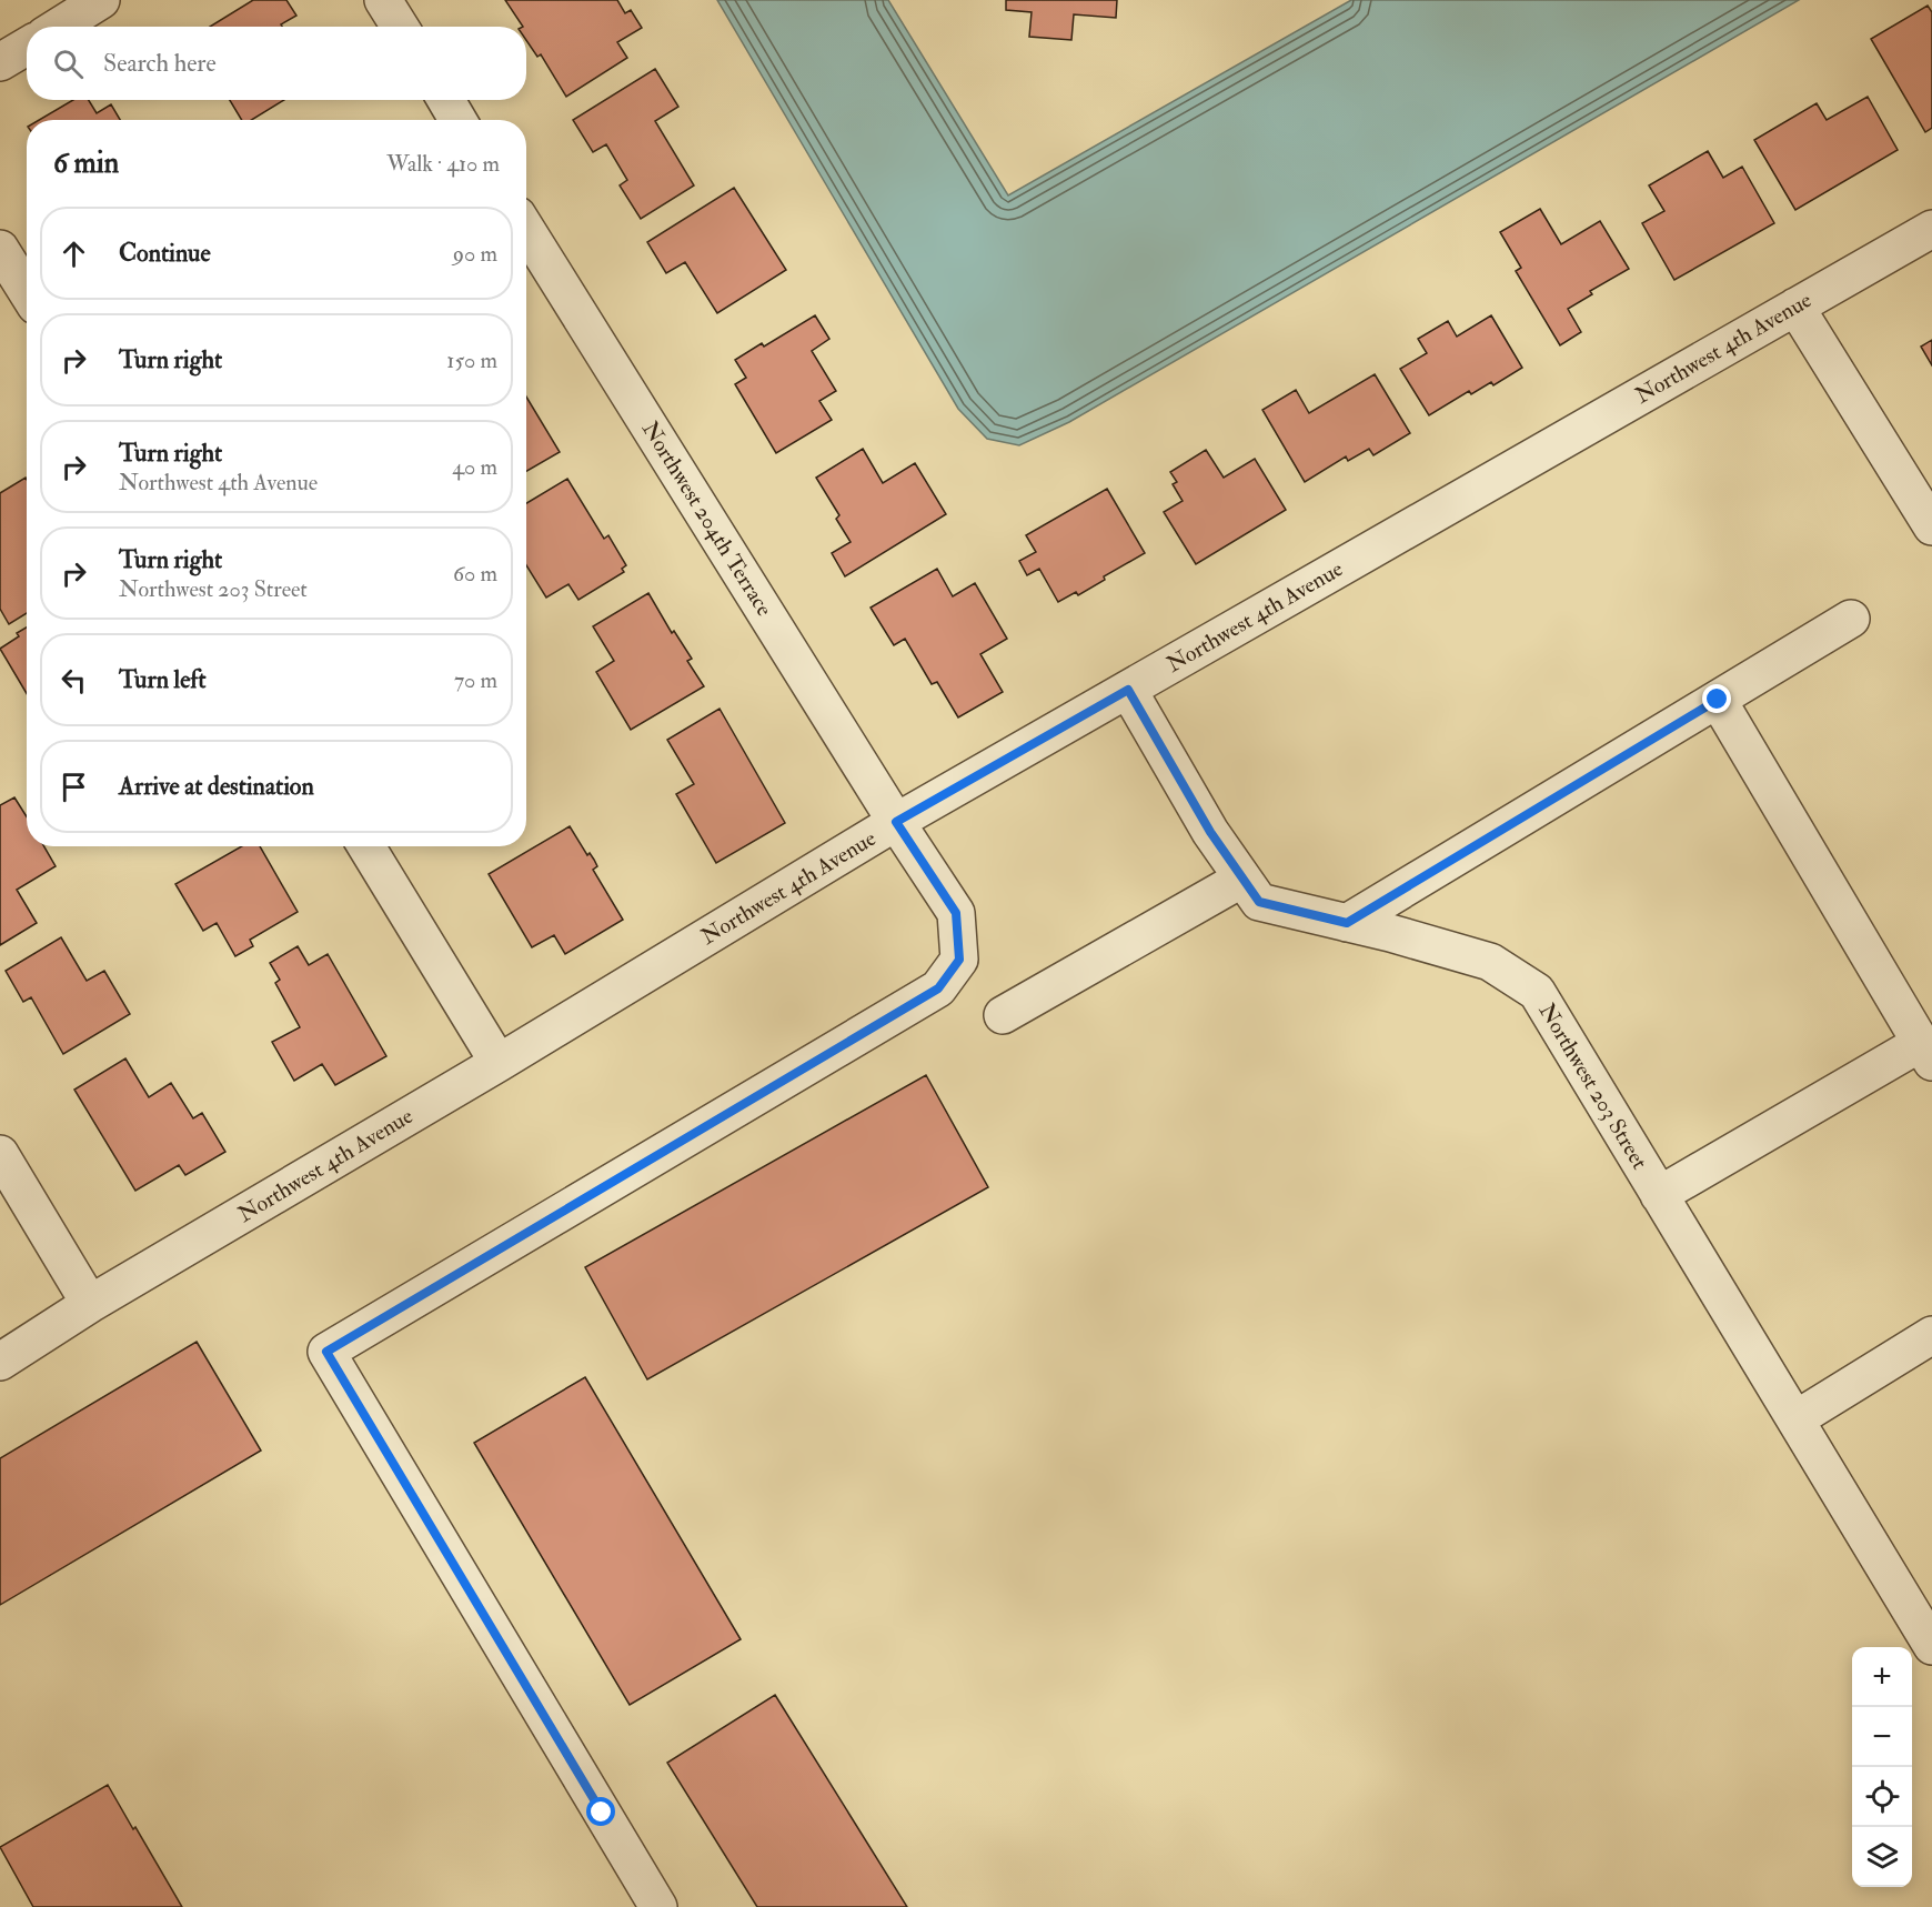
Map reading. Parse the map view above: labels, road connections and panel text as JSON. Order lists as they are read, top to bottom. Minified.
{"streets":{"street":["Northwest 4th Avenue","Northwest 204th Terrace","Northwest 203 Street"]},"crossings":[["Northwest 4th Avenue","Northwest 204th Terrace"],["Northwest 4th Avenue","Northwest 203 Street"]],"page":{"search":"Search here","heading":["6 min","Walk · 410 m"],"list":[["Continue","90 m"],["Turn right","150 m"],["Turn right","Northwest 4th Avenue","40 m"],["Turn right","Northwest 203 Street","60 m"],["Turn left","70 m"],"Arrive at destination"],"map_buttons":["+","−"]}}
